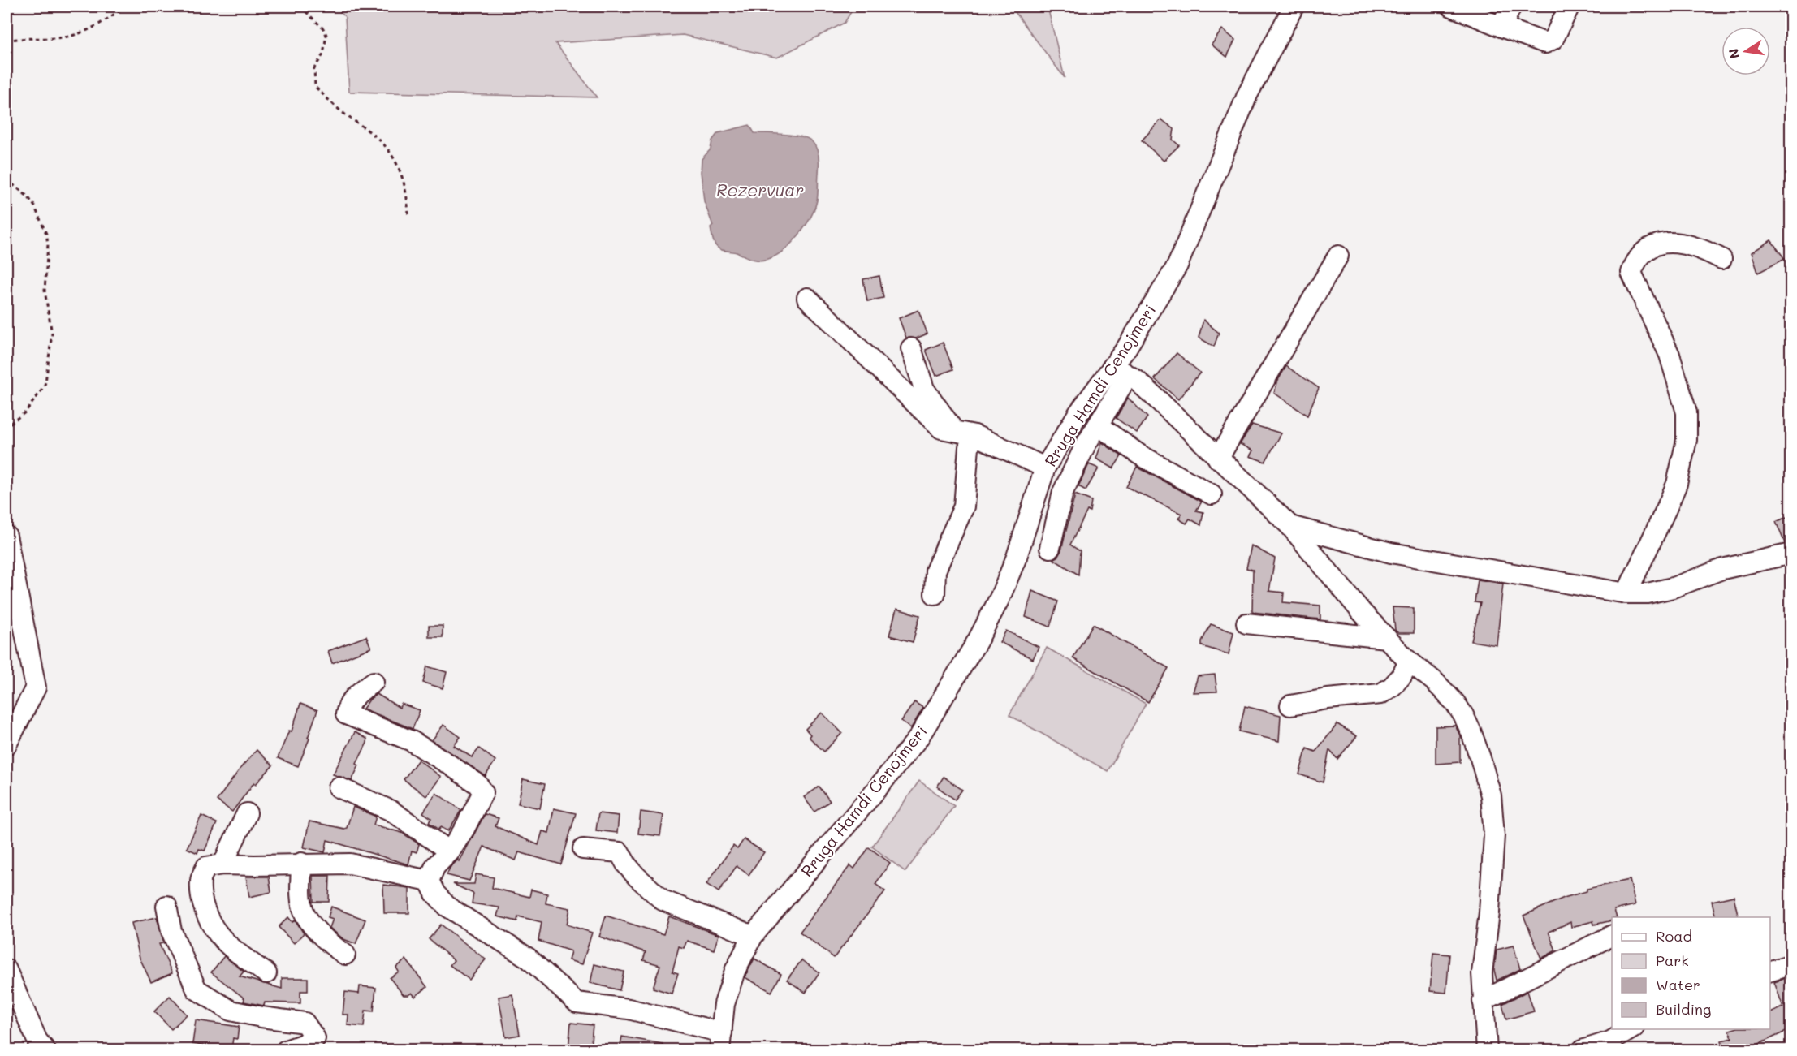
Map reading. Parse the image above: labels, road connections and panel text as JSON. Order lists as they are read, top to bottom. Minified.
{"streets":{"street":["Rruga Hamdi Cenojmeri"]},"water":["Rezervuar"],"legend":["Road","Park","Water","Building"],"north":"left"}
